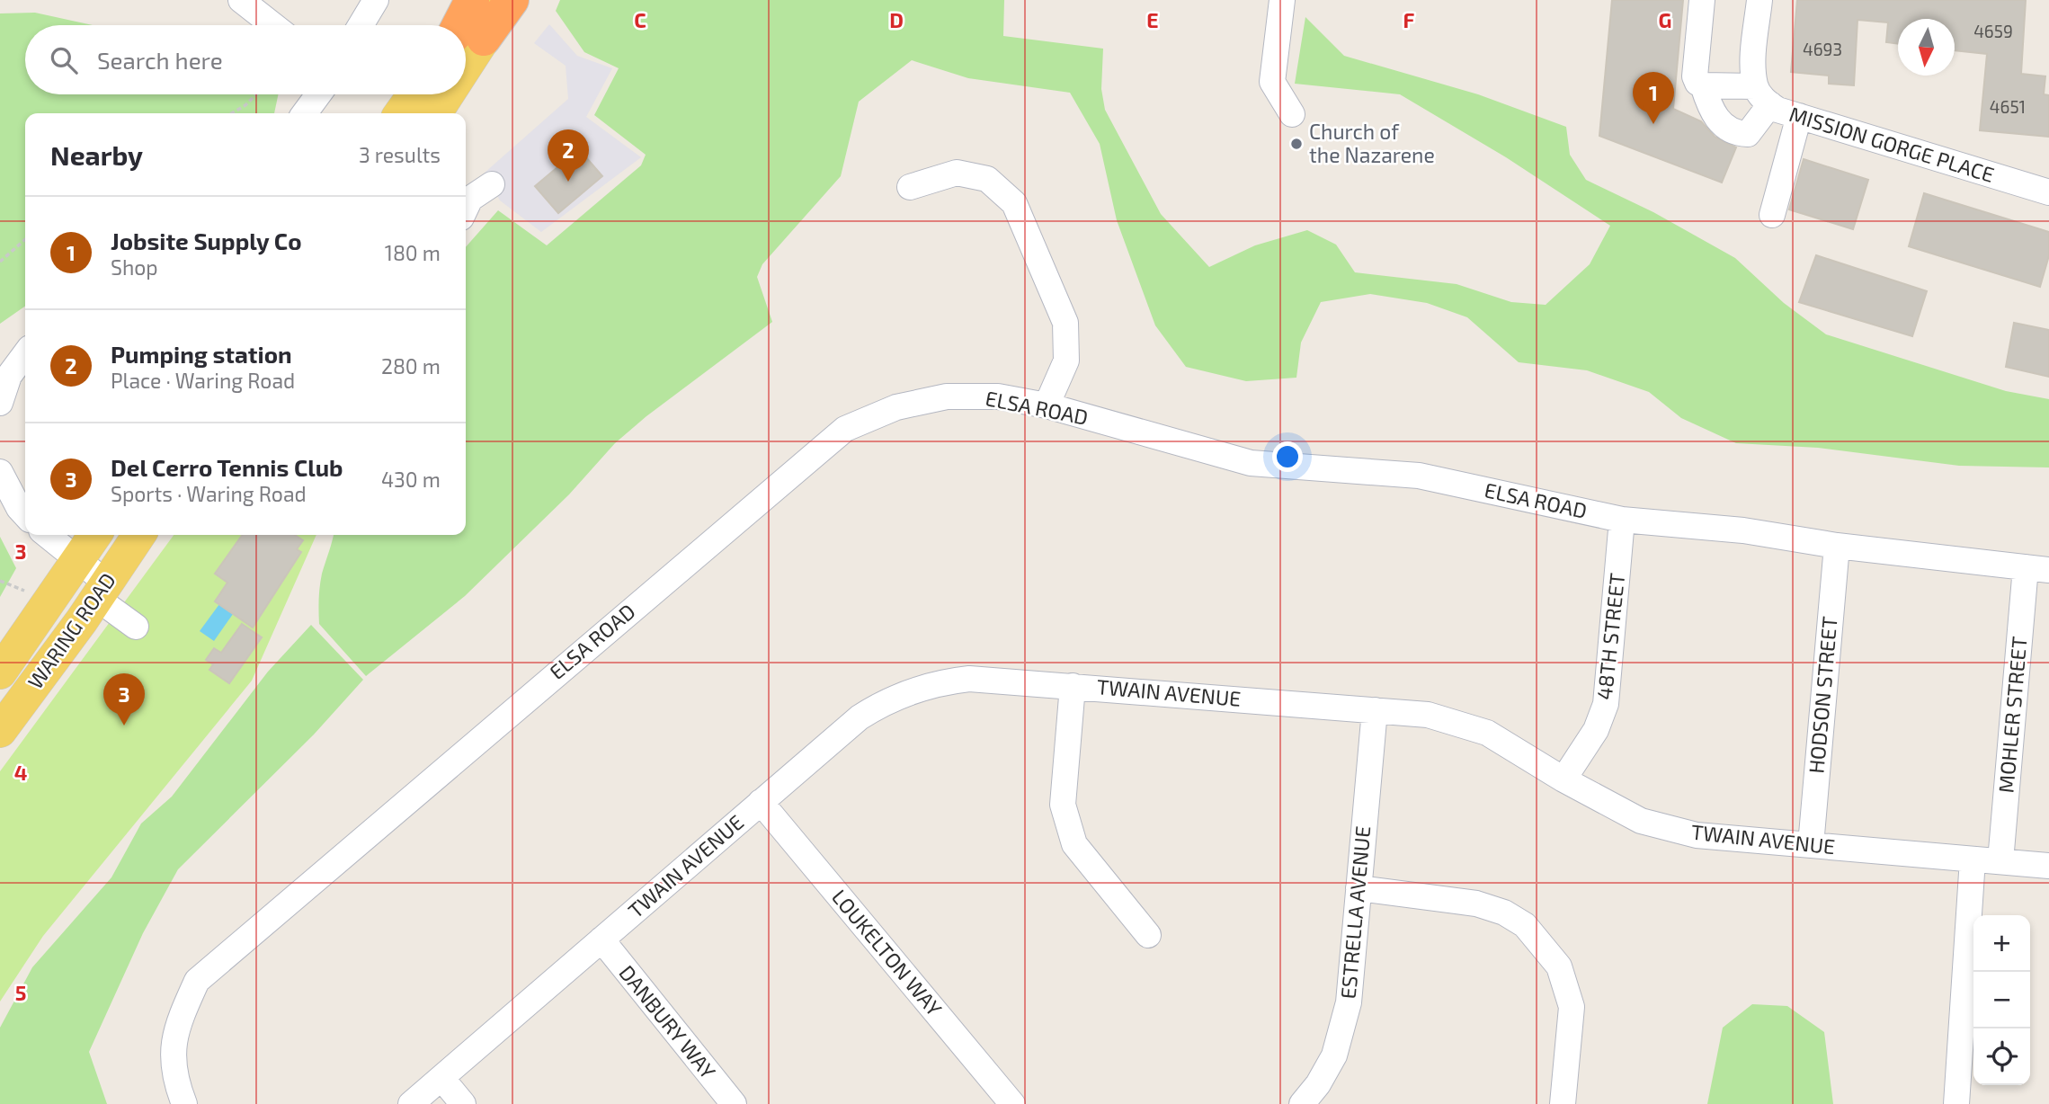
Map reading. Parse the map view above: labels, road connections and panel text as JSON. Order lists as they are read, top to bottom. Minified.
{"streets":{"main road":["WARING ROAD"],"street":["MISSION GORGE PLACE","ELSA ROAD","48TH STREET","TWAIN AVENUE","HODSON STREET","MOHLER STREET","ESTRELLA AVENUE","LOUKELTON WAY","DANBURY WAY"]},"crossings":[["ELSA ROAD","48TH STREET"],["ELSA ROAD","HODSON STREET"],["ELSA ROAD","MOHLER STREET"],["48TH STREET","TWAIN AVENUE"],["TWAIN AVENUE","HODSON STREET"],["TWAIN AVENUE","MOHLER STREET"],["TWAIN AVENUE","ESTRELLA AVENUE"],["TWAIN AVENUE","LOUKELTON WAY"],["TWAIN AVENUE","DANBURY WAY"]],"places":["Church of the Nazarene"],"house_numbers":["4659","4693","4651"],"north":"bottom","page":{"search":"Search here","pins":["1","2","3"],"heading":["Nearby","3 results"],"list":[{"mark":"1","name":"Jobsite Supply Co","note":"Shop","value":"180 m"},{"mark":"2","name":"Pumping station","note":"Place · Waring Road","value":"280 m"},{"mark":"3","name":"Del Cerro Tennis Club","note":"Sports · Waring Road","value":"430 m"}],"map_buttons":["+","−"]},"grid":{"columns":["C","D","E","F","G"],"rows":["3","4","5"]}}
